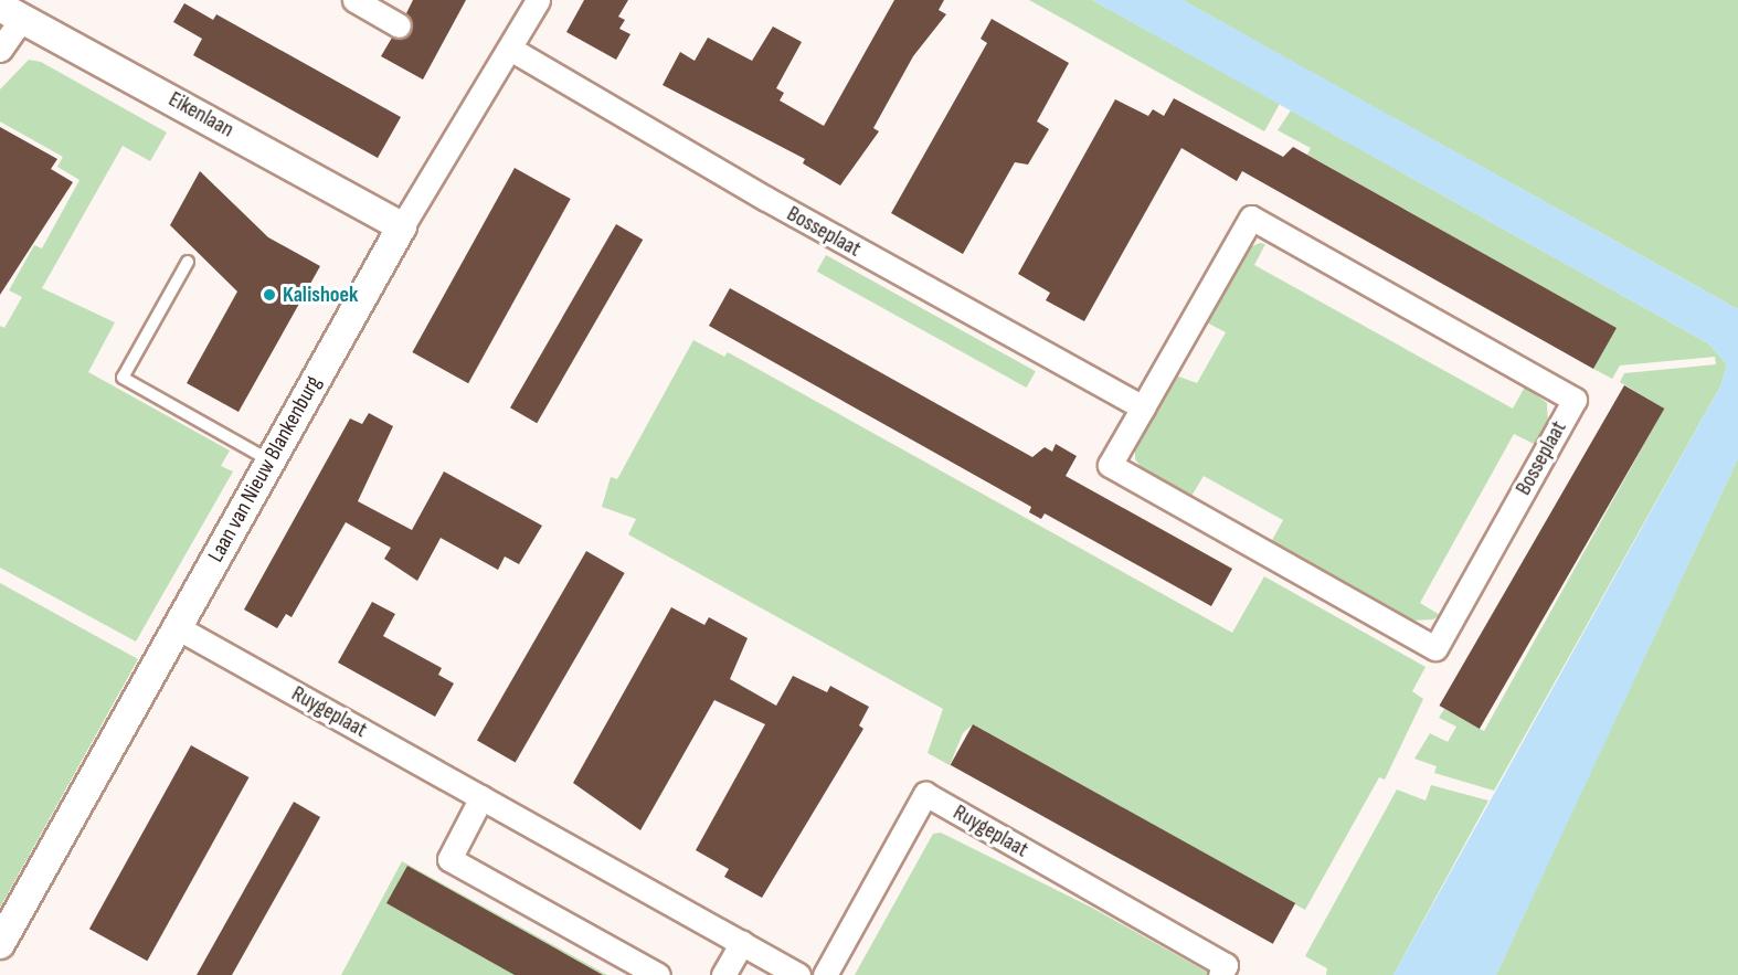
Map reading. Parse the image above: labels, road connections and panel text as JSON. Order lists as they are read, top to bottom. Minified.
{"streets":{"street":["Eikenlaan","Bosseplaat","Laan van Nieuw Blankenburg","Ruygeplaat"]},"crossings":[["Eikenlaan","Laan van Nieuw Blankenburg"],["Bosseplaat","Laan van Nieuw Blankenburg"],["Laan van Nieuw Blankenburg","Ruygeplaat"]],"places":["Kalishoek"]}
